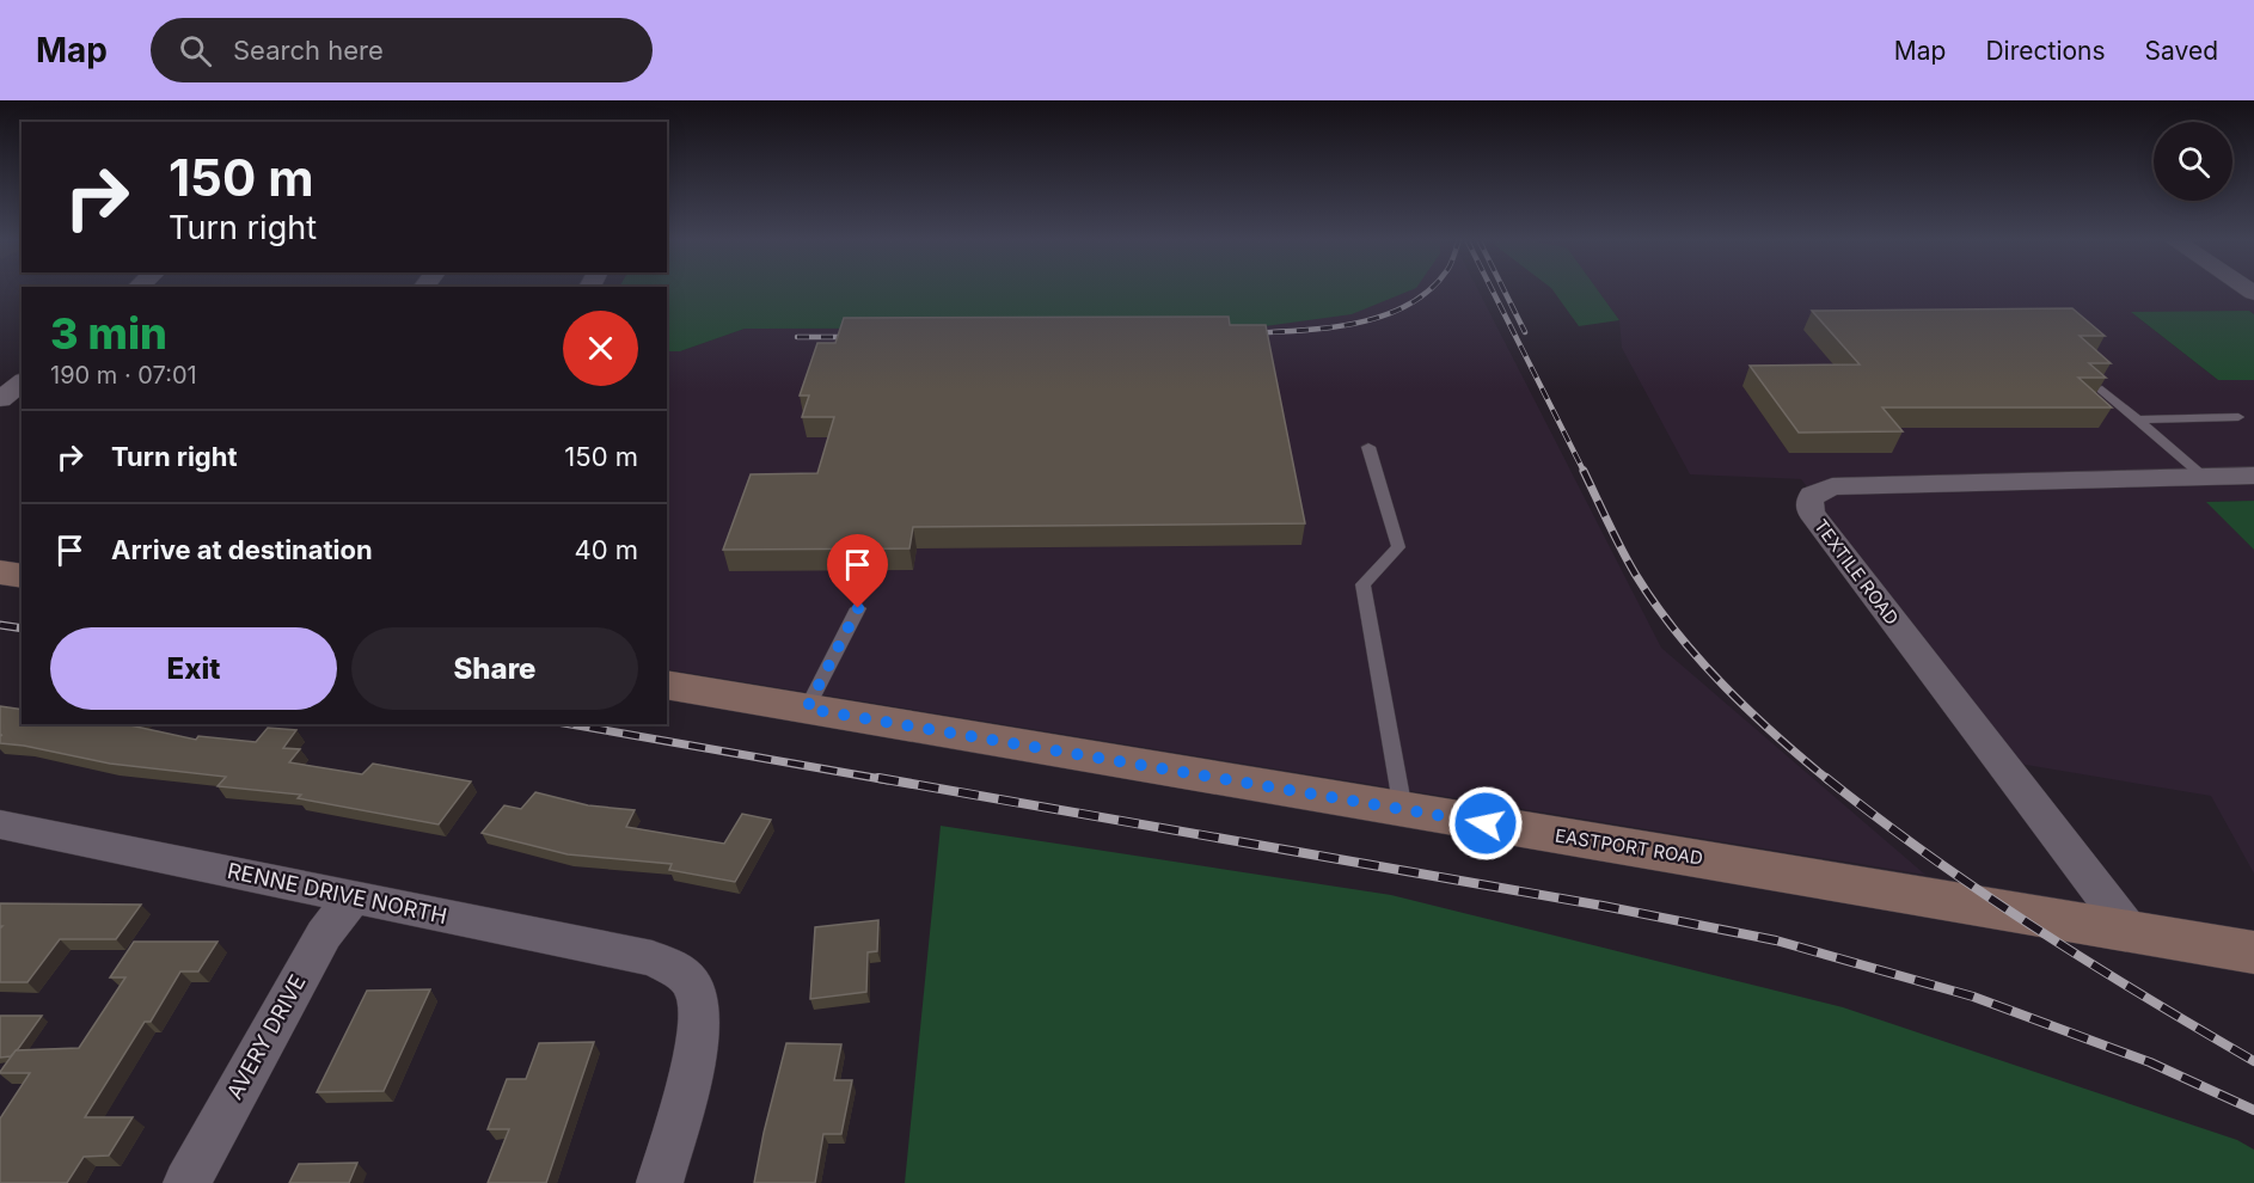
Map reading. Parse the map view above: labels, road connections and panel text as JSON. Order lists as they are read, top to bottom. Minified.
{"streets":{"street":["TEXTILE ROAD","EASTPORT ROAD","RENNE DRIVE NORTH","AVERY DRIVE"]},"crossings":[["TEXTILE ROAD","EASTPORT ROAD"],["RENNE DRIVE NORTH","AVERY DRIVE"]],"page":{"header":"Map","search":"Search here","nav":["Map","Directions","Saved"],"turn":["150 m","Turn right"],"heading":["3 min","190 m · 07:01"],"list":[{"name":"Turn right","value":"150 m"},{"name":"Arrive at destination","value":"40 m"}],"buttons":["Exit","Share"]}}
